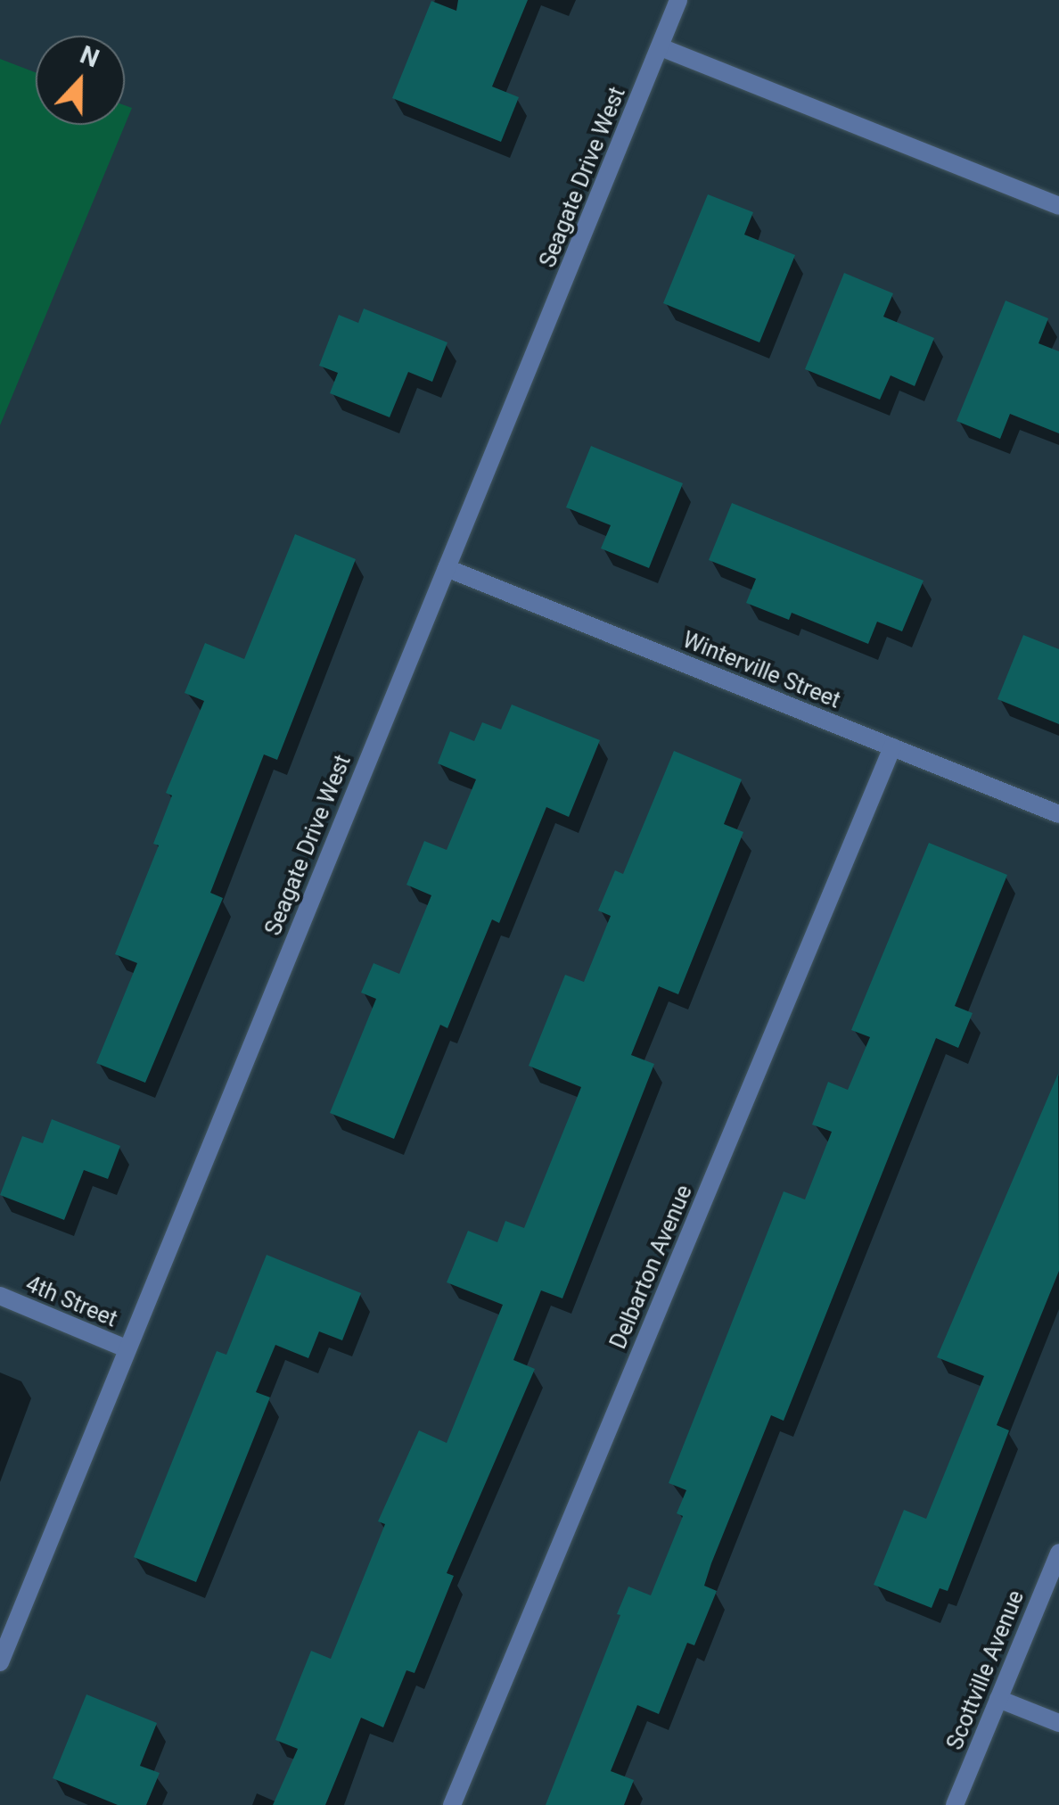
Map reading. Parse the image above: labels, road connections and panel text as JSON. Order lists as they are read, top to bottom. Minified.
{"streets":{"street":["Seagate Drive West","Winterville Street","Delbarton Avenue","4th Street","Scottville Avenue"]},"crossings":[["Seagate Drive West","Winterville Street"],["Seagate Drive West","4th Street"],["Winterville Street","Delbarton Avenue"]],"north":"top"}
